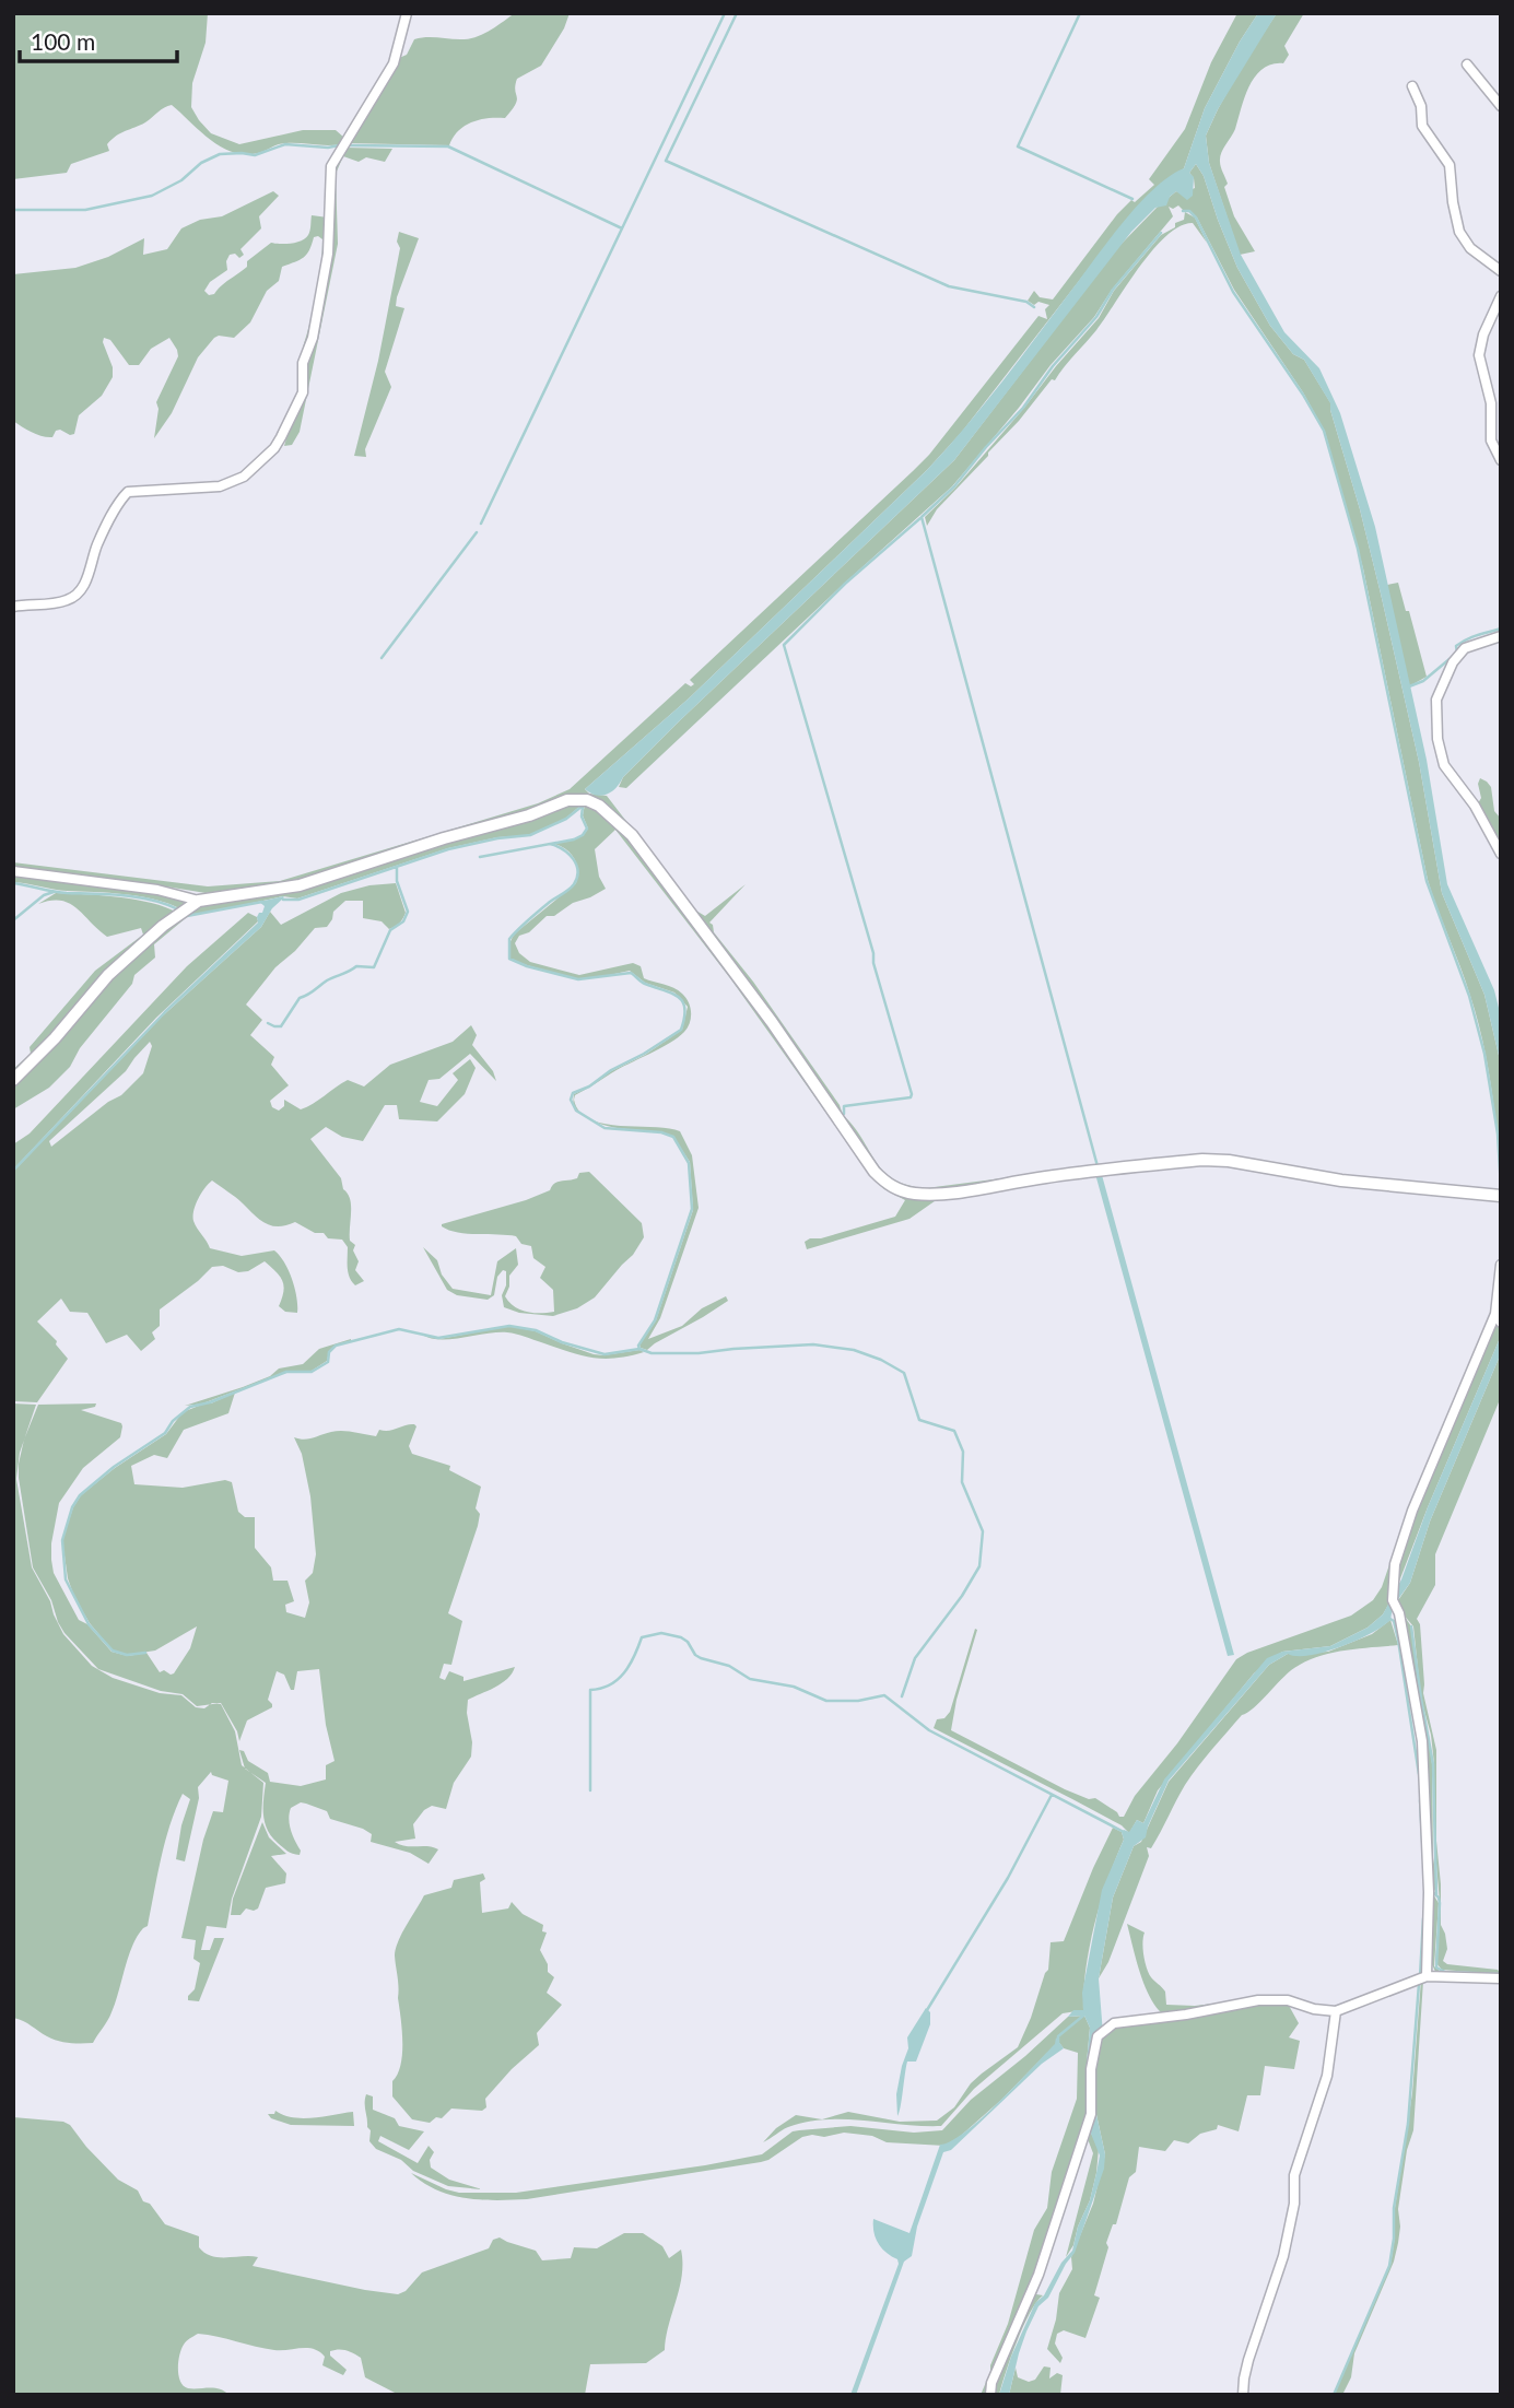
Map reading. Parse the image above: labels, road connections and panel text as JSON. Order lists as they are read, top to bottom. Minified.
{"scale_bar":"100 m"}
